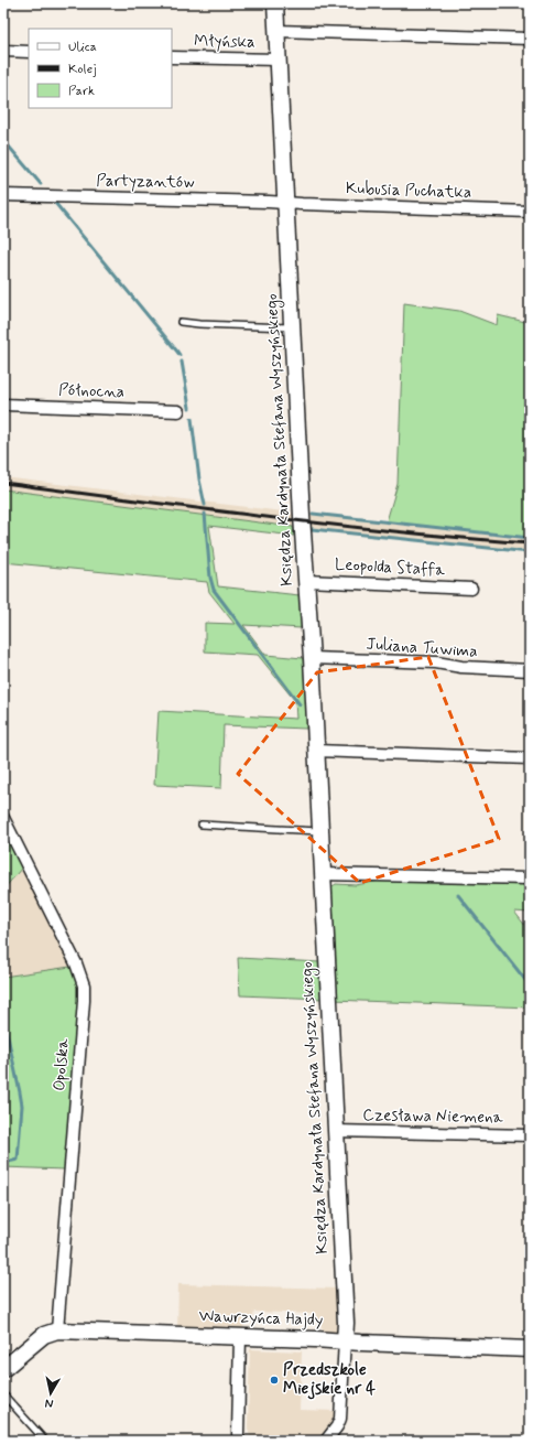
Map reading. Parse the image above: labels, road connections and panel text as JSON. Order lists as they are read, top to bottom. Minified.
{"streets":{"street":["Młyńska","Partyzantów","Kubusia Puchatka","Północna","Księdza Kardynała Stefana Wyszyńskiego","Leopolda Staffa","Juliana Tuwima","Opolska","Czesława Niemena","Wawrzyńca Hajdy"]},"crossings":[["Młyńska","Księdza Kardynała Stefana Wyszyńskiego"],["Partyzantów","Kubusia Puchatka"],["Partyzantów","Księdza Kardynała Stefana Wyszyńskiego"],["Kubusia Puchatka","Księdza Kardynała Stefana Wyszyńskiego"],["Księdza Kardynała Stefana Wyszyńskiego","Leopolda Staffa"],["Księdza Kardynała Stefana Wyszyńskiego","Juliana Tuwima"],["Księdza Kardynała Stefana Wyszyńskiego","Czesława Niemena"],["Księdza Kardynała Stefana Wyszyńskiego","Wawrzyńca Hajdy"],["Opolska","Wawrzyńca Hajdy"]],"places":["Przedszkole Miejskie nr 4"],"legend":["Ulica","Kolej","Park"],"north":"bottom"}
